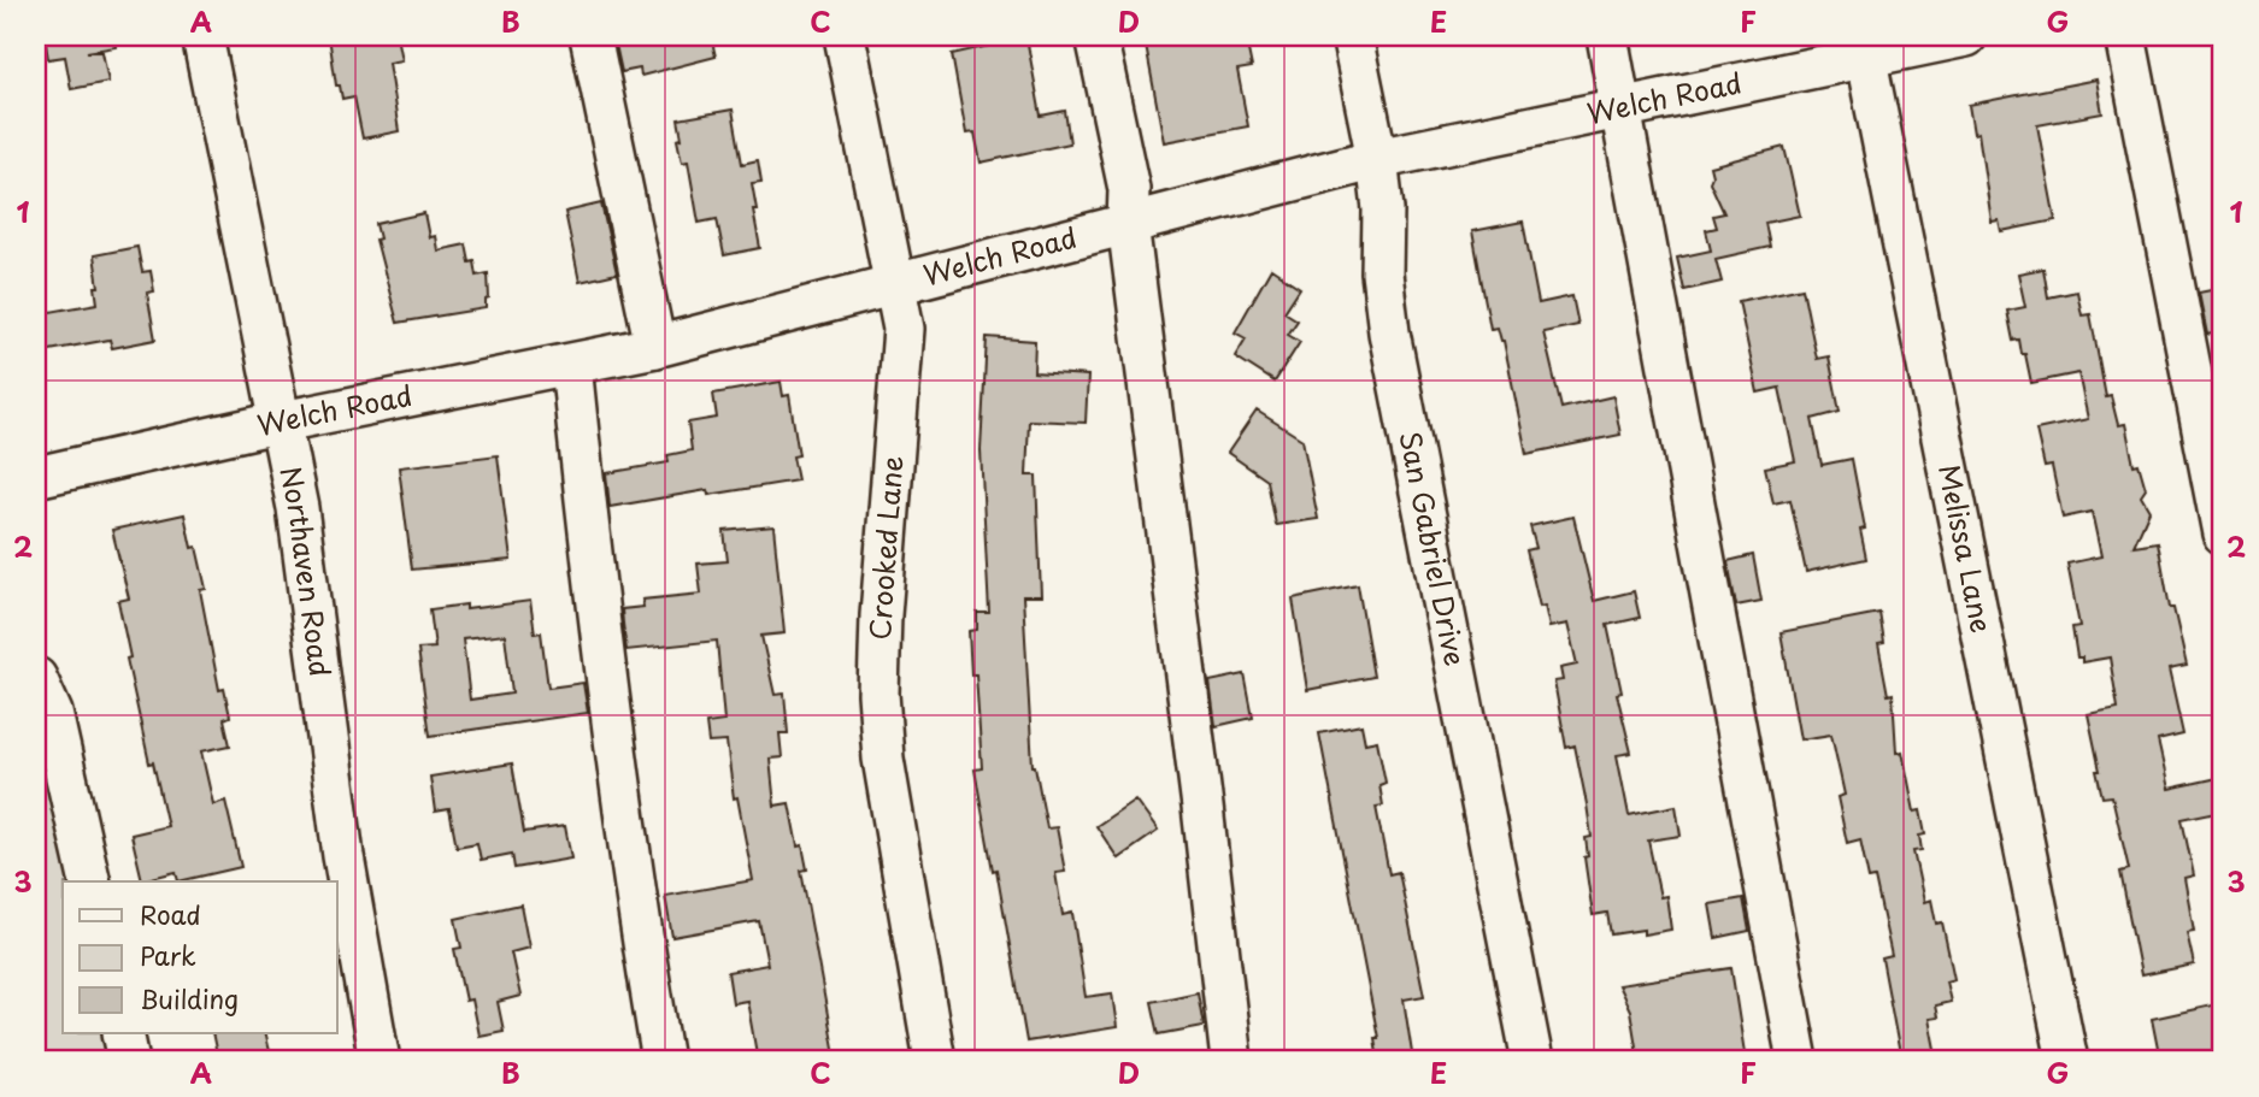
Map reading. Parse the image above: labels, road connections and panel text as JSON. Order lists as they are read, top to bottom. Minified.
{"streets":{"street":["Welch Road","Crooked Lane","Melissa Lane","San Gabriel Drive","Northaven Road"]},"crossings":[["Welch Road","Crooked Lane"],["Welch Road","Melissa Lane"],["Welch Road","San Gabriel Drive"],["Welch Road","Northaven Road"]],"legend":["Road","Park","Building"],"grid":{"columns":["A","B","C","D","E","F","G"],"rows":["1","2","3"]}}
